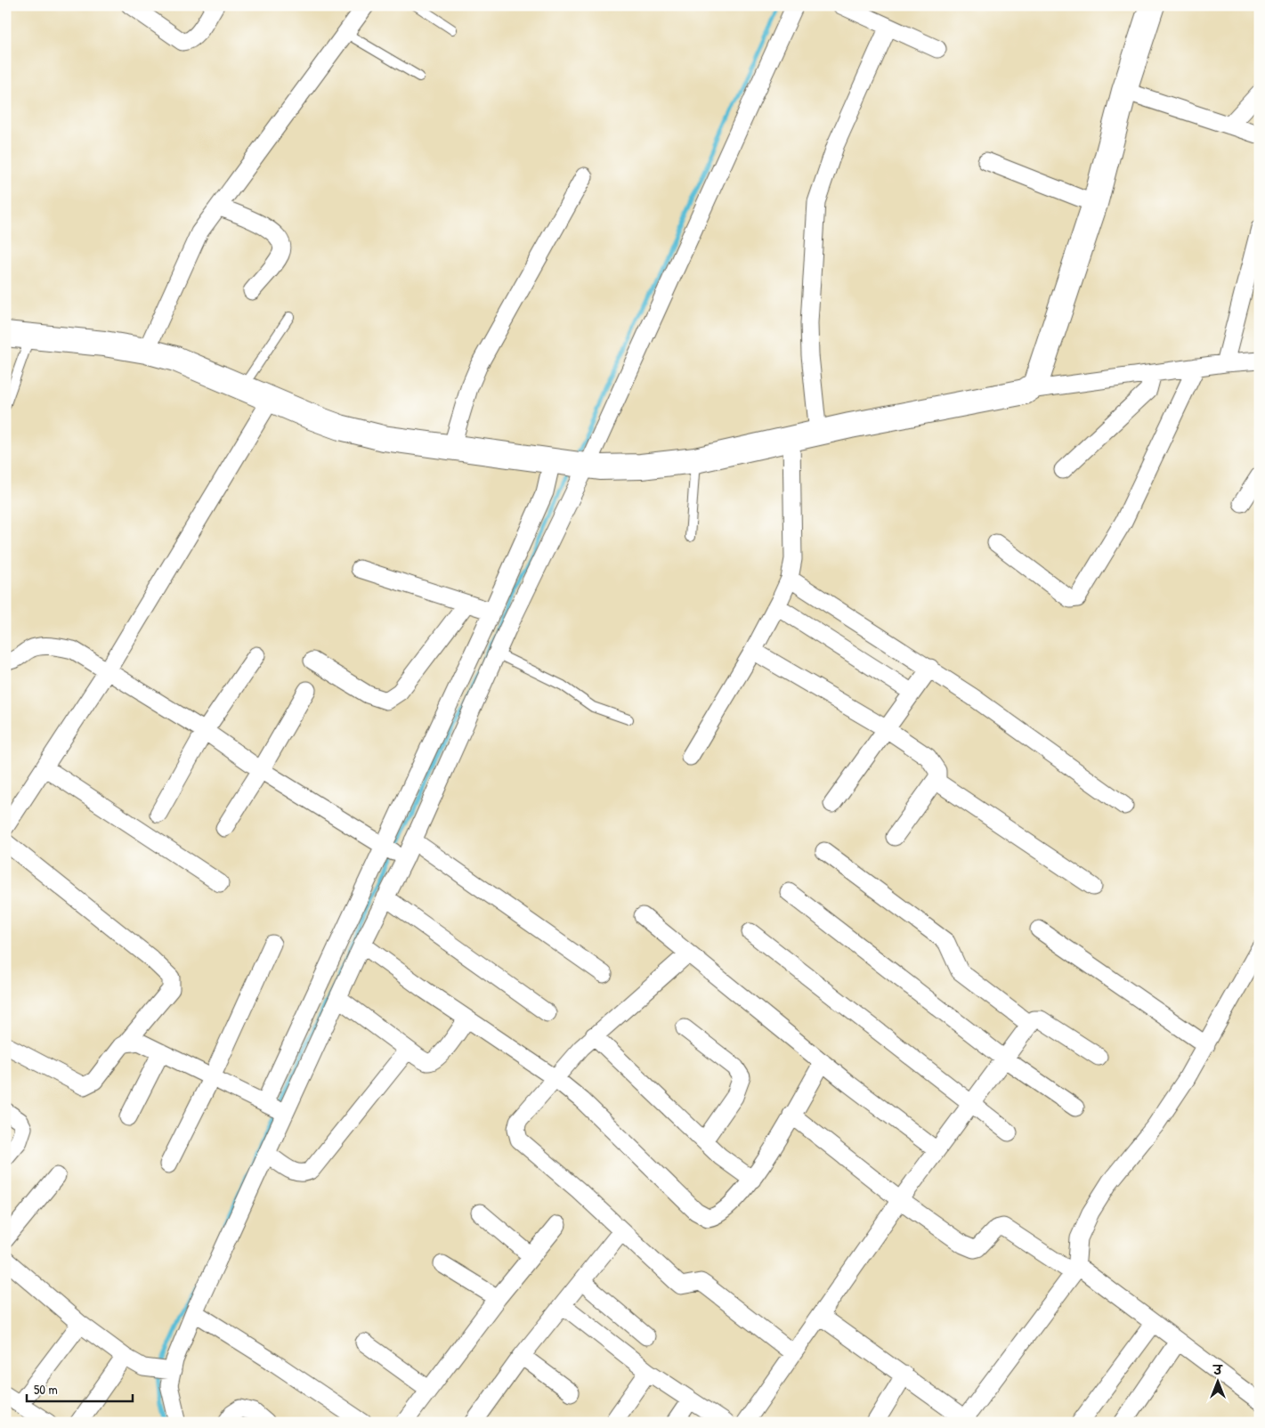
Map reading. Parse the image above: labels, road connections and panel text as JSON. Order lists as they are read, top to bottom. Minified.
{"scale_bar":"50 m","north":"top"}
